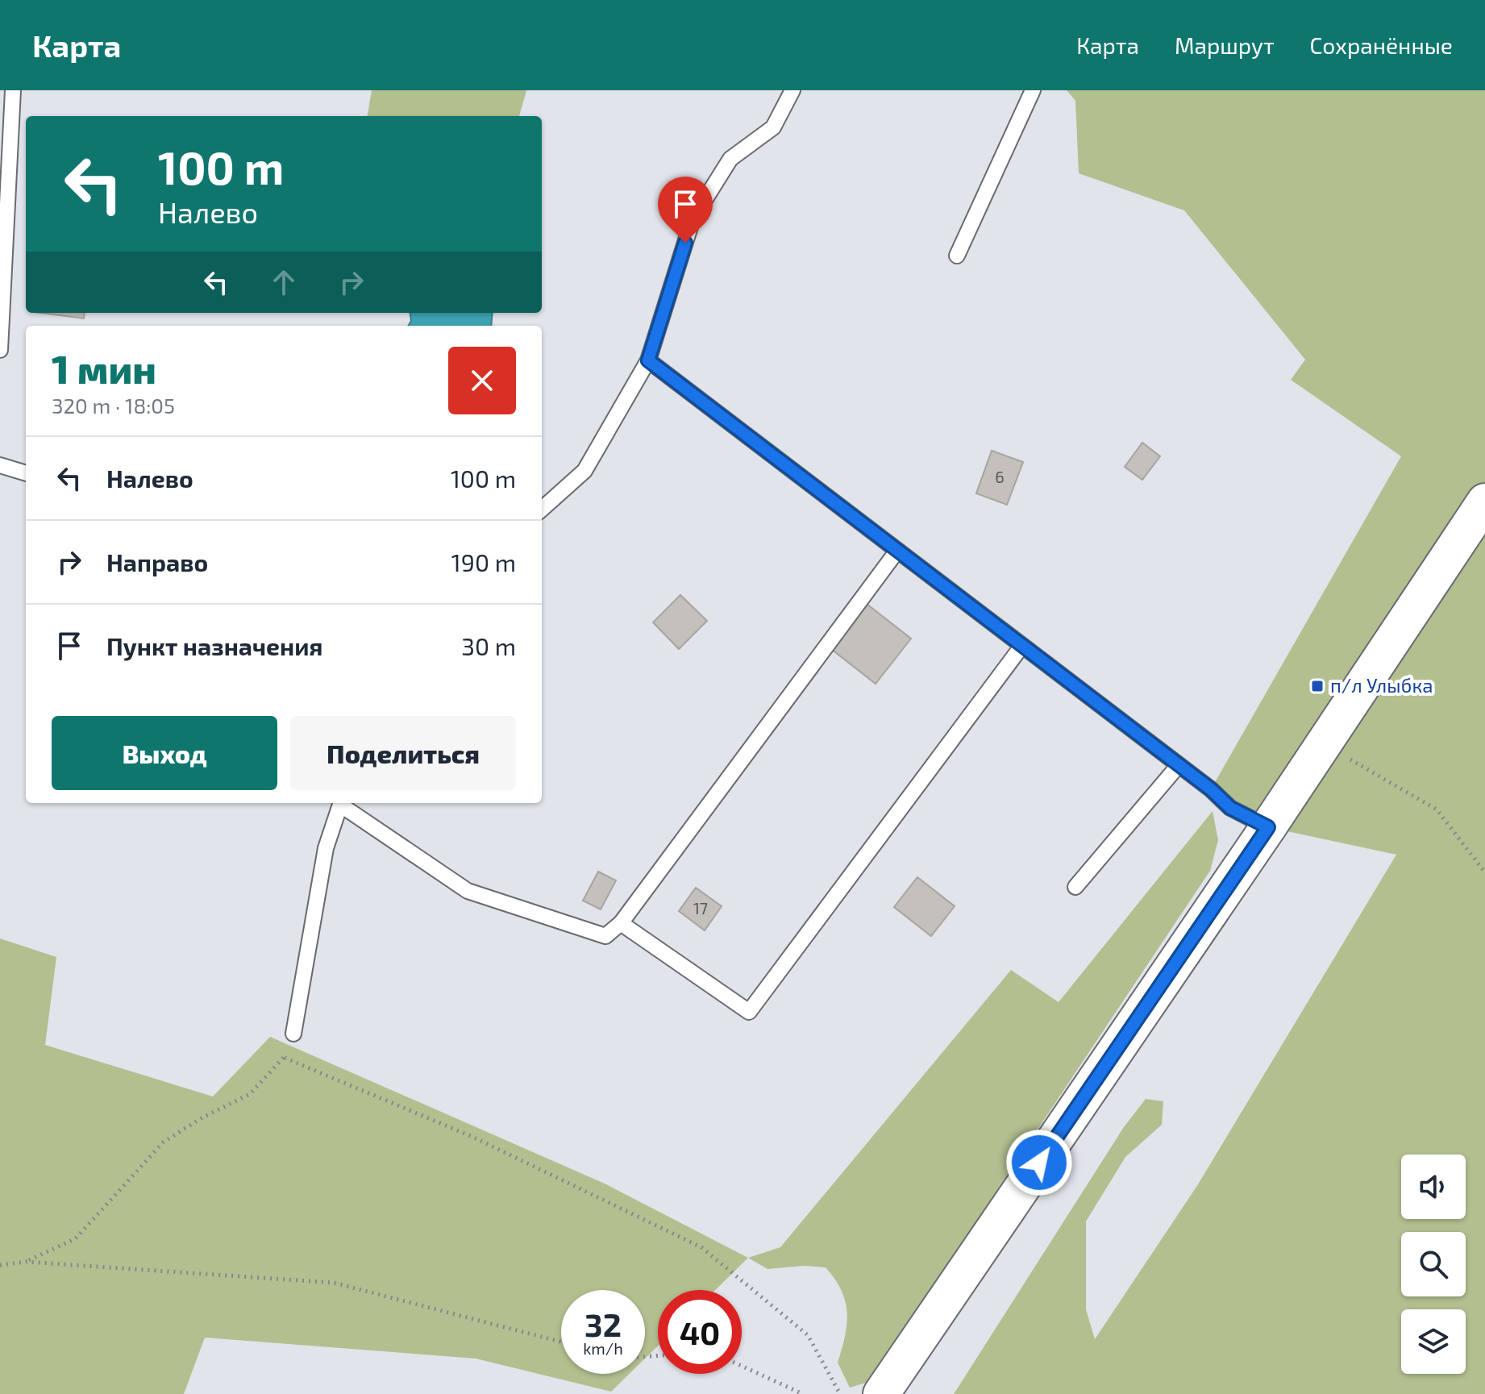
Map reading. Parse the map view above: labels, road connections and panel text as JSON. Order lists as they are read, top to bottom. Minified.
{"places":{"transit":["п/л Улыбка"]},"house_numbers":["6","17"],"page":{"header":"Карта","nav":["Карта","Маршрут","Сохранённые"],"turn":["100 m","Налево"],"heading":["1 мин","320 m · 18:05"],"list":[{"name":"Налево","value":"100 m"},{"name":"Направо","value":"190 m"},{"name":"Пункт назначения","value":"30 m"}],"buttons":["Выход","Поделиться"],"speed":"32 km/h","limit":"40"}}
